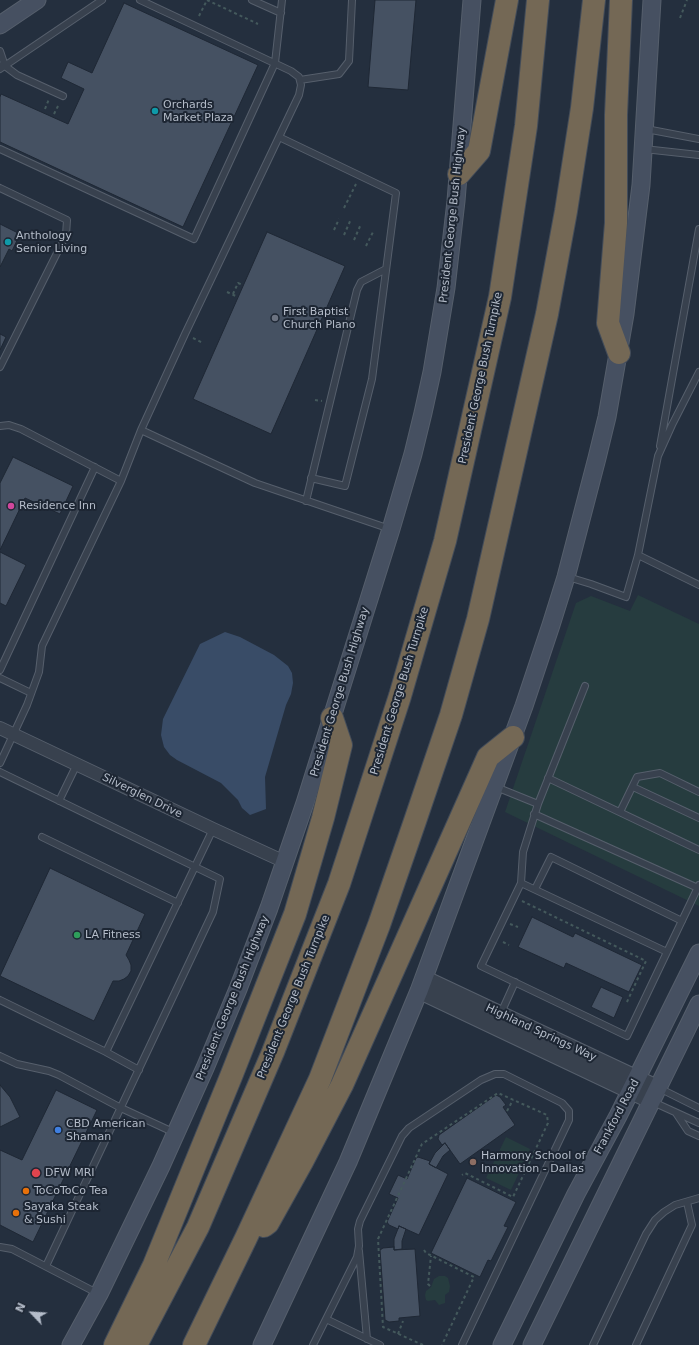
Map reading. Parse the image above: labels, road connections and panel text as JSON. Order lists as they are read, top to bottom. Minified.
{"streets":{"highway":["President George Bush Turnpike"],"main road":["President George Bush Highway","Frankford Road"],"street":["Silverglen Drive","Highland Springs Way"]},"crossings":[["President George Bush Highway","Silverglen Drive"],["Highland Springs Way","Frankford Road"]],"places":["Orchards Market Plaza","Anthology Senior Living","First Baptist Church Plano","Residence Inn","LA Fitness","CBD American Shaman","Harmony School of Innovation - Dallas","DFW MRI","ToCoToCo Tea","Sayaka Steak & Sushi"],"north":"top left"}
